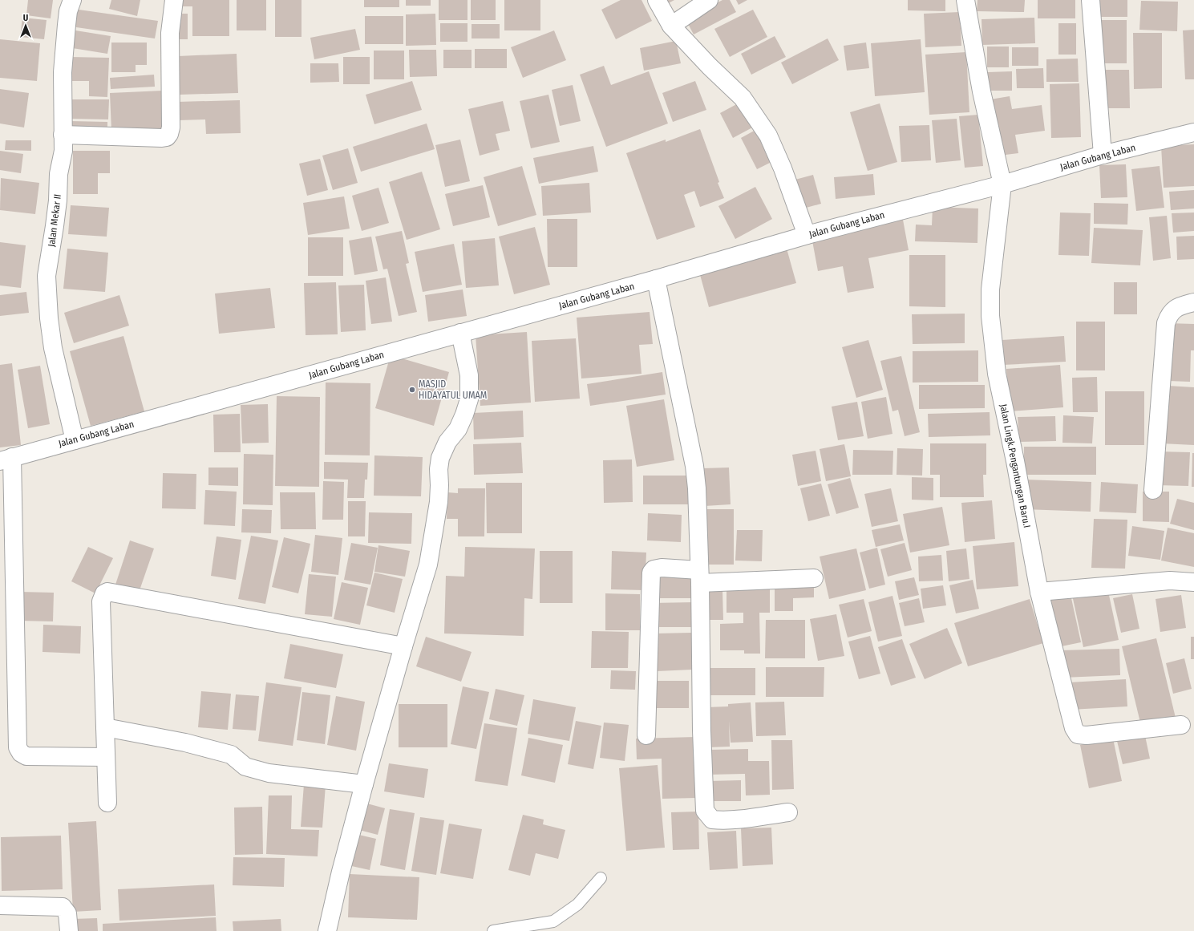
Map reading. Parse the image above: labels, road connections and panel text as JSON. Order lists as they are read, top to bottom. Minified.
{"streets":{"street":["Jalan Gubang Laban","Jalan Mekar II","Jalan Lingk.Pengantungan Baru.I"]},"crossings":[["Jalan Gubang Laban","Jalan Mekar II"],["Jalan Gubang Laban","Jalan Lingk.Pengantungan Baru.I"]],"places":["MASJID HIDAYATUL UMAM"],"north":"top"}
